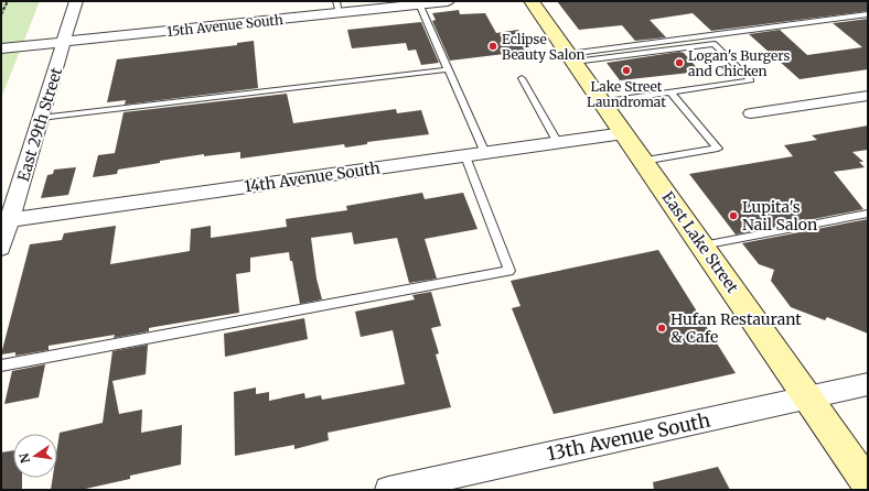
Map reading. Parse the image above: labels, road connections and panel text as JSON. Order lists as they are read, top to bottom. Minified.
{"streets":{"main road":["East Lake Street"],"street":["15th Avenue South","East 29th Street","14th Avenue South","13th Avenue South"]},"crossings":[["15th Avenue South","East 29th Street"],["East 29th Street","14th Avenue South"],["14th Avenue South","East Lake Street"],["East Lake Street","13th Avenue South"]],"places":["Eclipse Beauty Salon","Logan's Burgers and Chicken","Lake Street Laundromat","Lupita's Nail Salon","Hufan Restaurant & Cafe"],"north":"left"}
